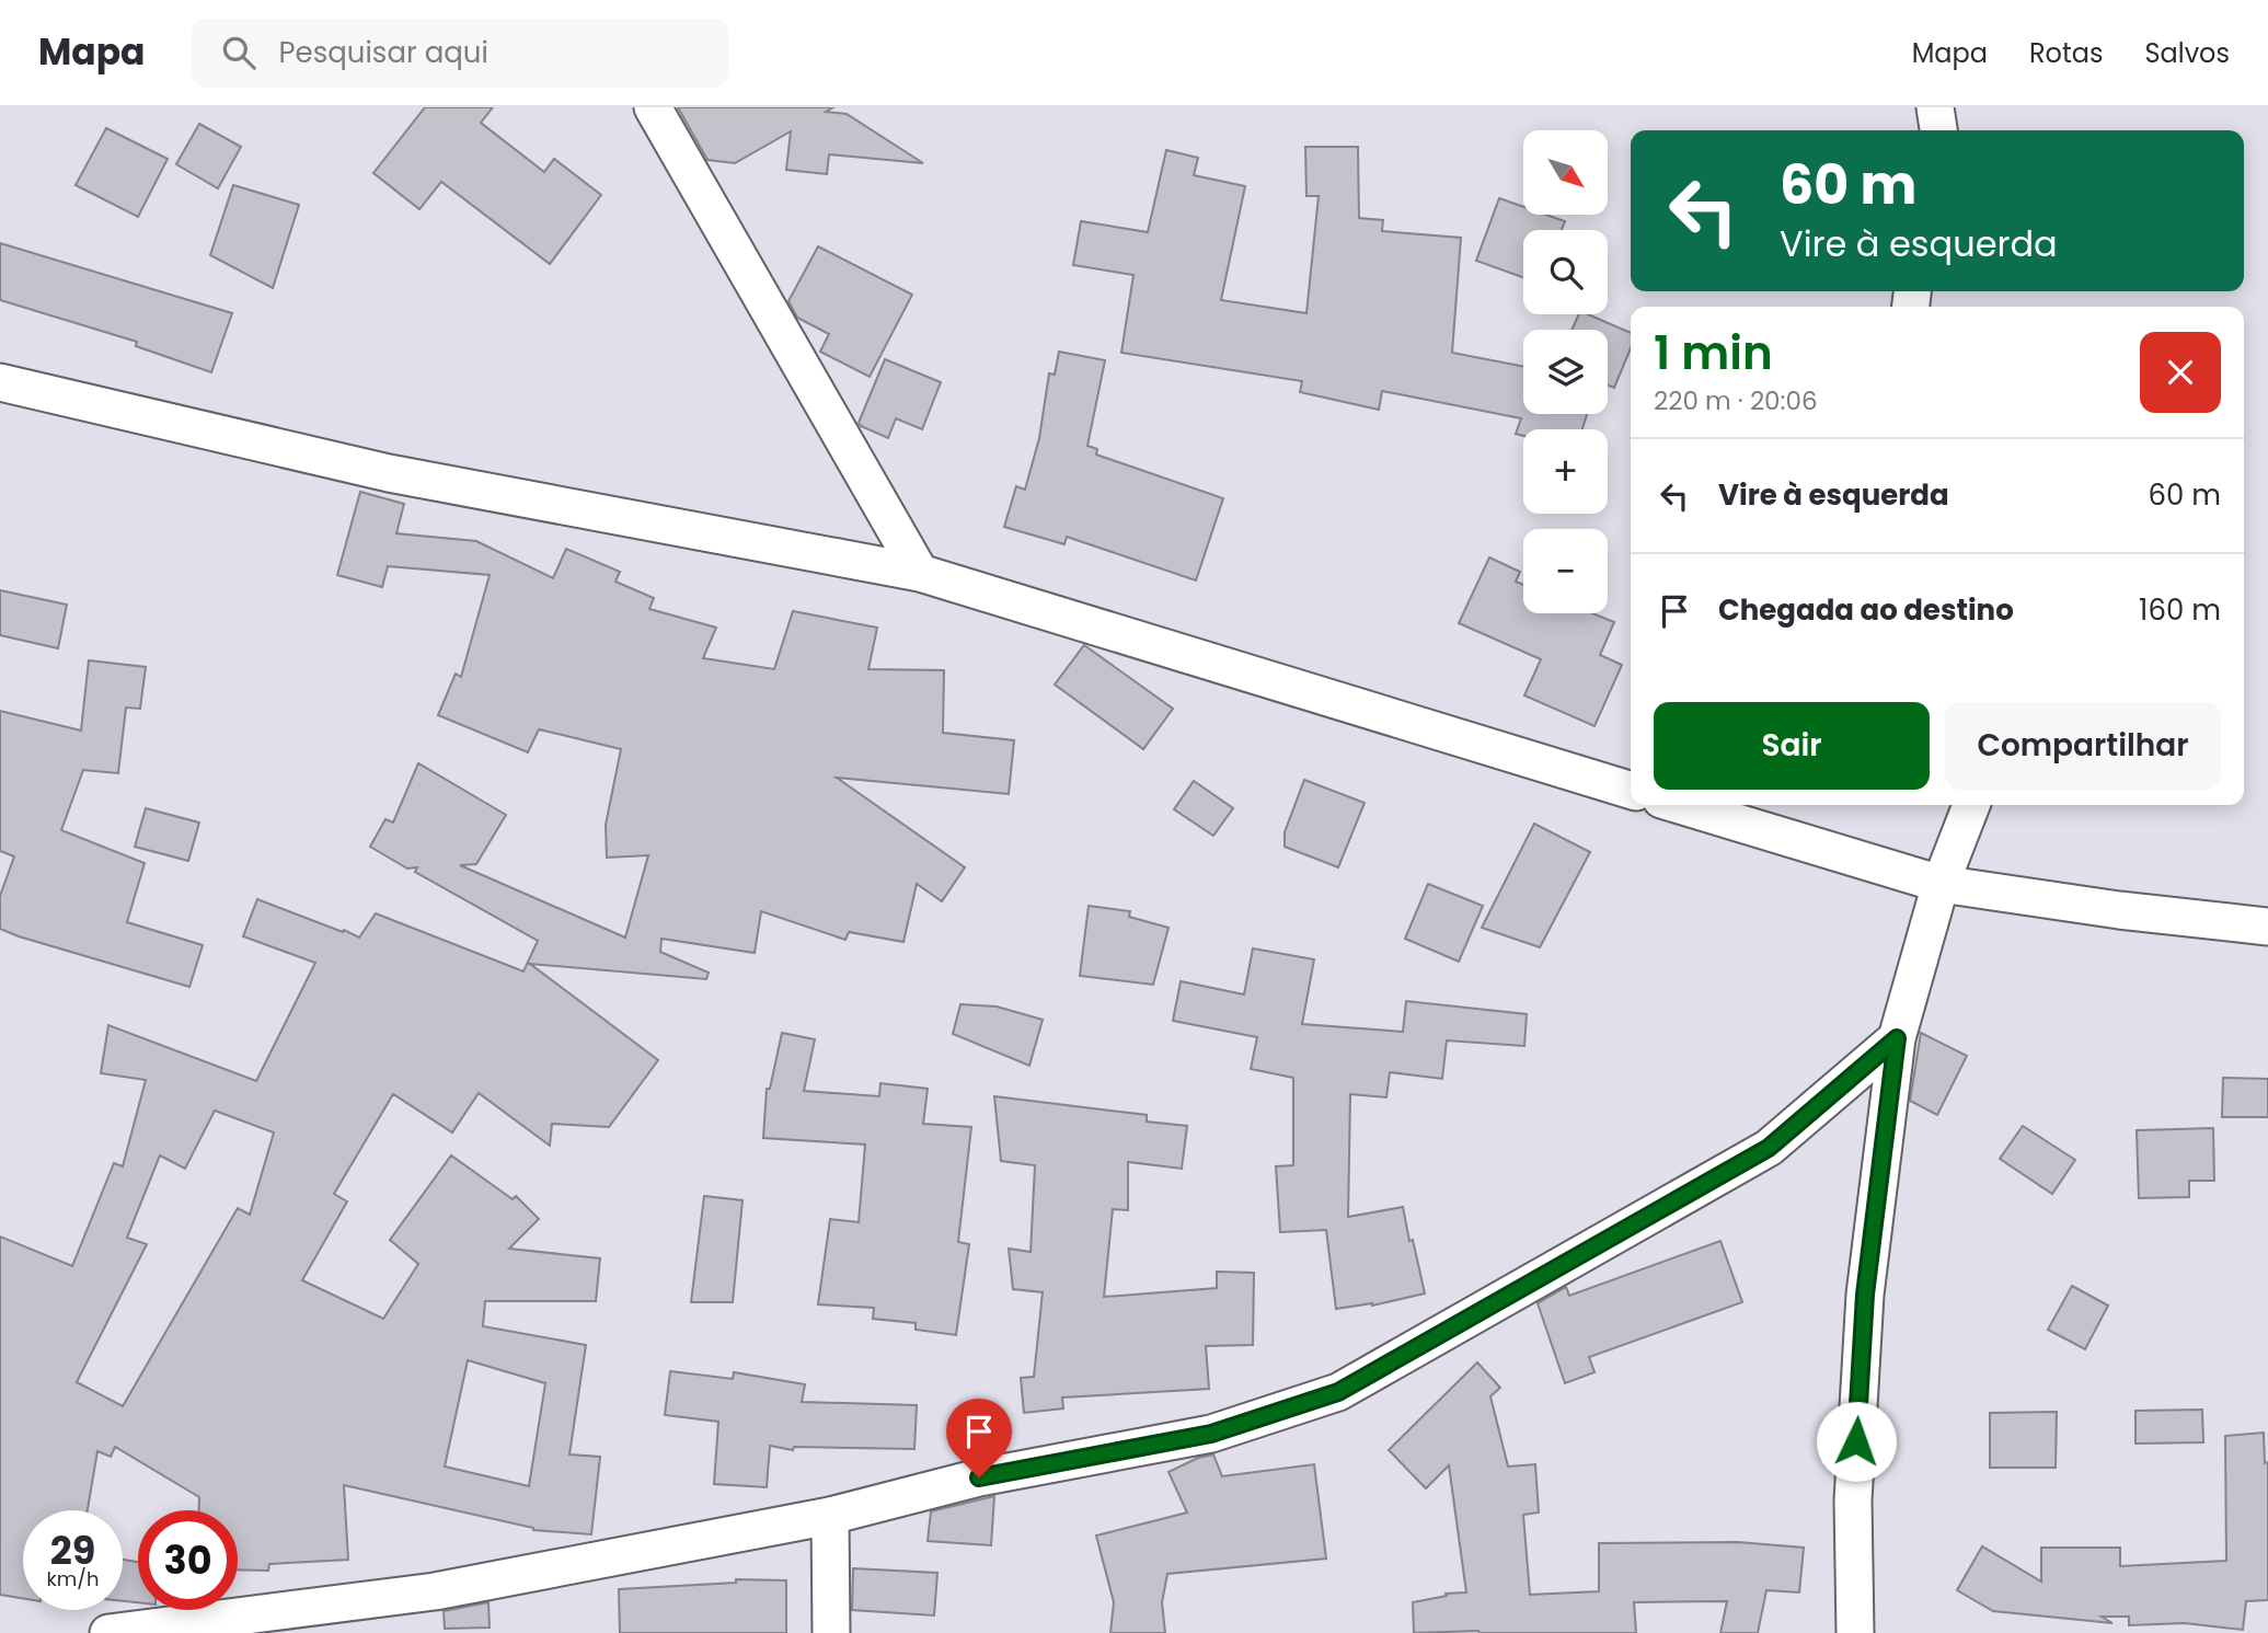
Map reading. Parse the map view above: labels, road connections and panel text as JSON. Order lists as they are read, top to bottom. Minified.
{"north":"bottom right","page":{"header":"Mapa","search":"Pesquisar aqui","nav":["Mapa","Rotas","Salvos"],"map_buttons":["+","−"],"turn":["60 m","Vire à esquerda"],"heading":["1 min","220 m · 20:06"],"list":[{"name":"Vire à esquerda","value":"60 m"},{"name":"Chegada ao destino","value":"160 m"}],"buttons":["Sair","Compartilhar"],"speed":"29 km/h","limit":"30"}}
